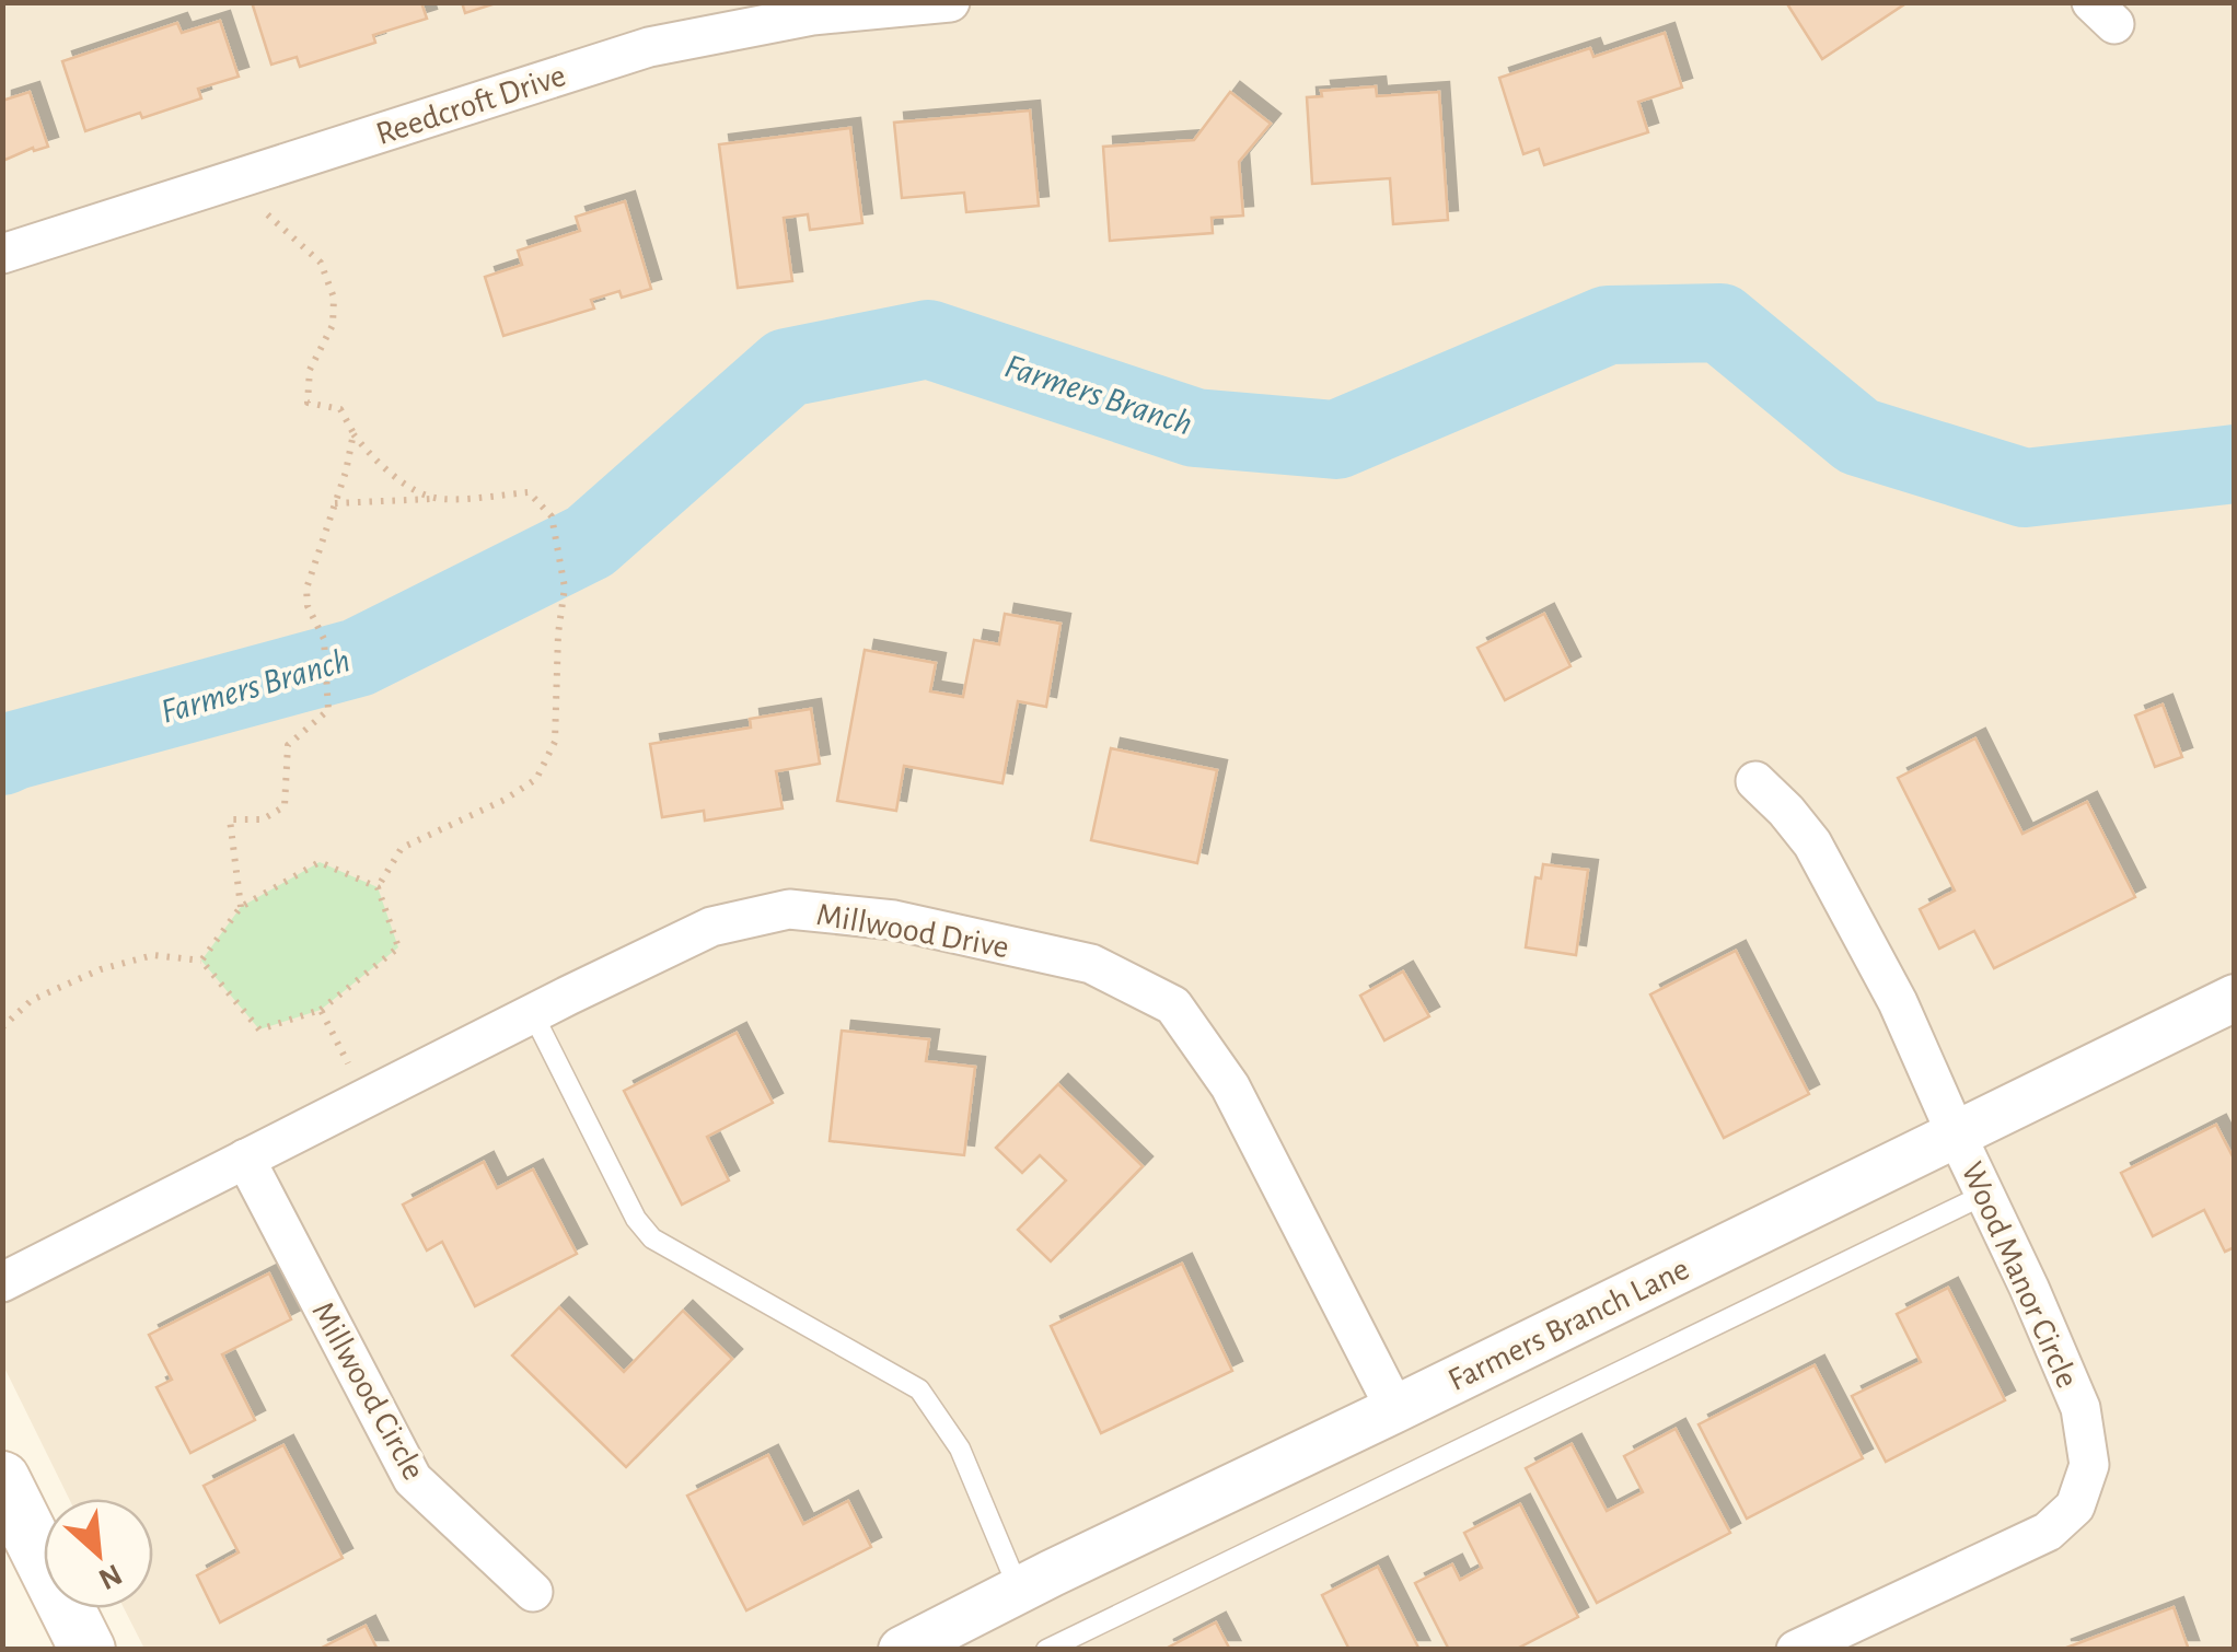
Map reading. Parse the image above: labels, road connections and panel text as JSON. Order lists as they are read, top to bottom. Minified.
{"streets":{"street":["Reedcroft Drive","Millwood Drive","Wood Manor Circle","Farmers Branch Lane","Millwood Circle"]},"crossings":[["Millwood Drive","Farmers Branch Lane"],["Millwood Drive","Millwood Circle"],["Wood Manor Circle","Farmers Branch Lane"]],"water":["Farmers Branch"],"north":"bottom right"}
